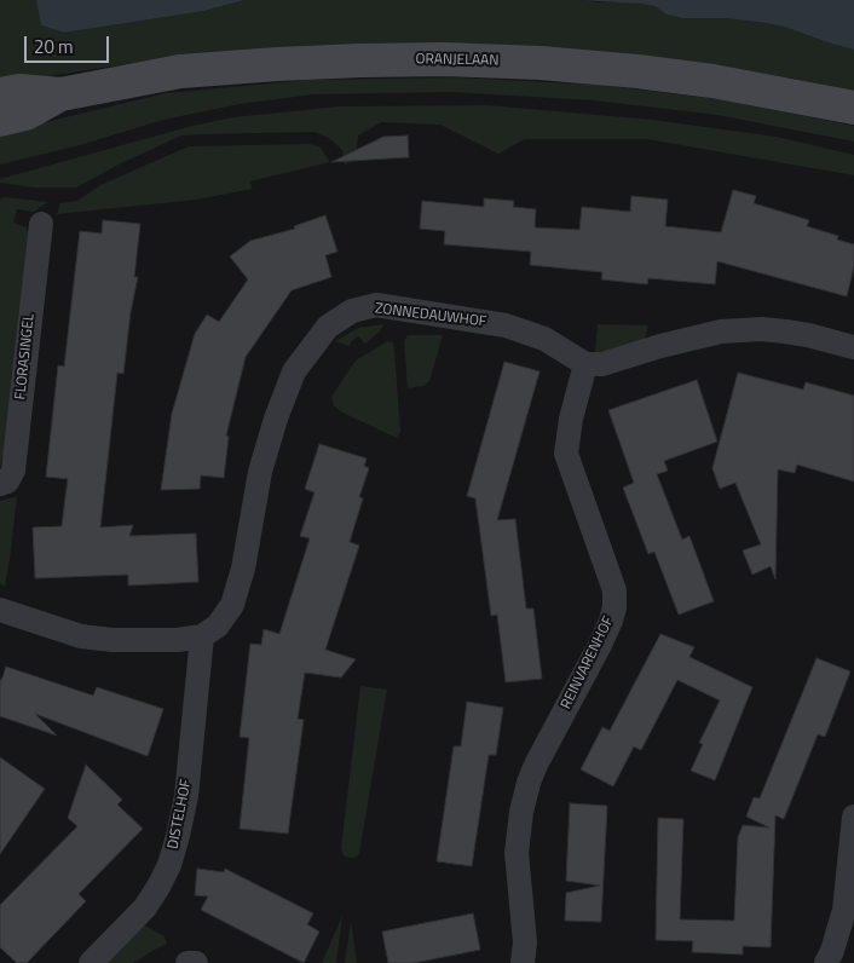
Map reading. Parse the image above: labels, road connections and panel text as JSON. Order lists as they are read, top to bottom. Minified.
{"streets":{"street":["ORANJELAAN","ZONNEDAUWHOF","FLORASINGEL","REINVARENHOF","DISTELHOF"]},"crossings":[["ZONNEDAUWHOF","REINVARENHOF"],["ZONNEDAUWHOF","DISTELHOF"]],"scale_bar":"20 m"}
